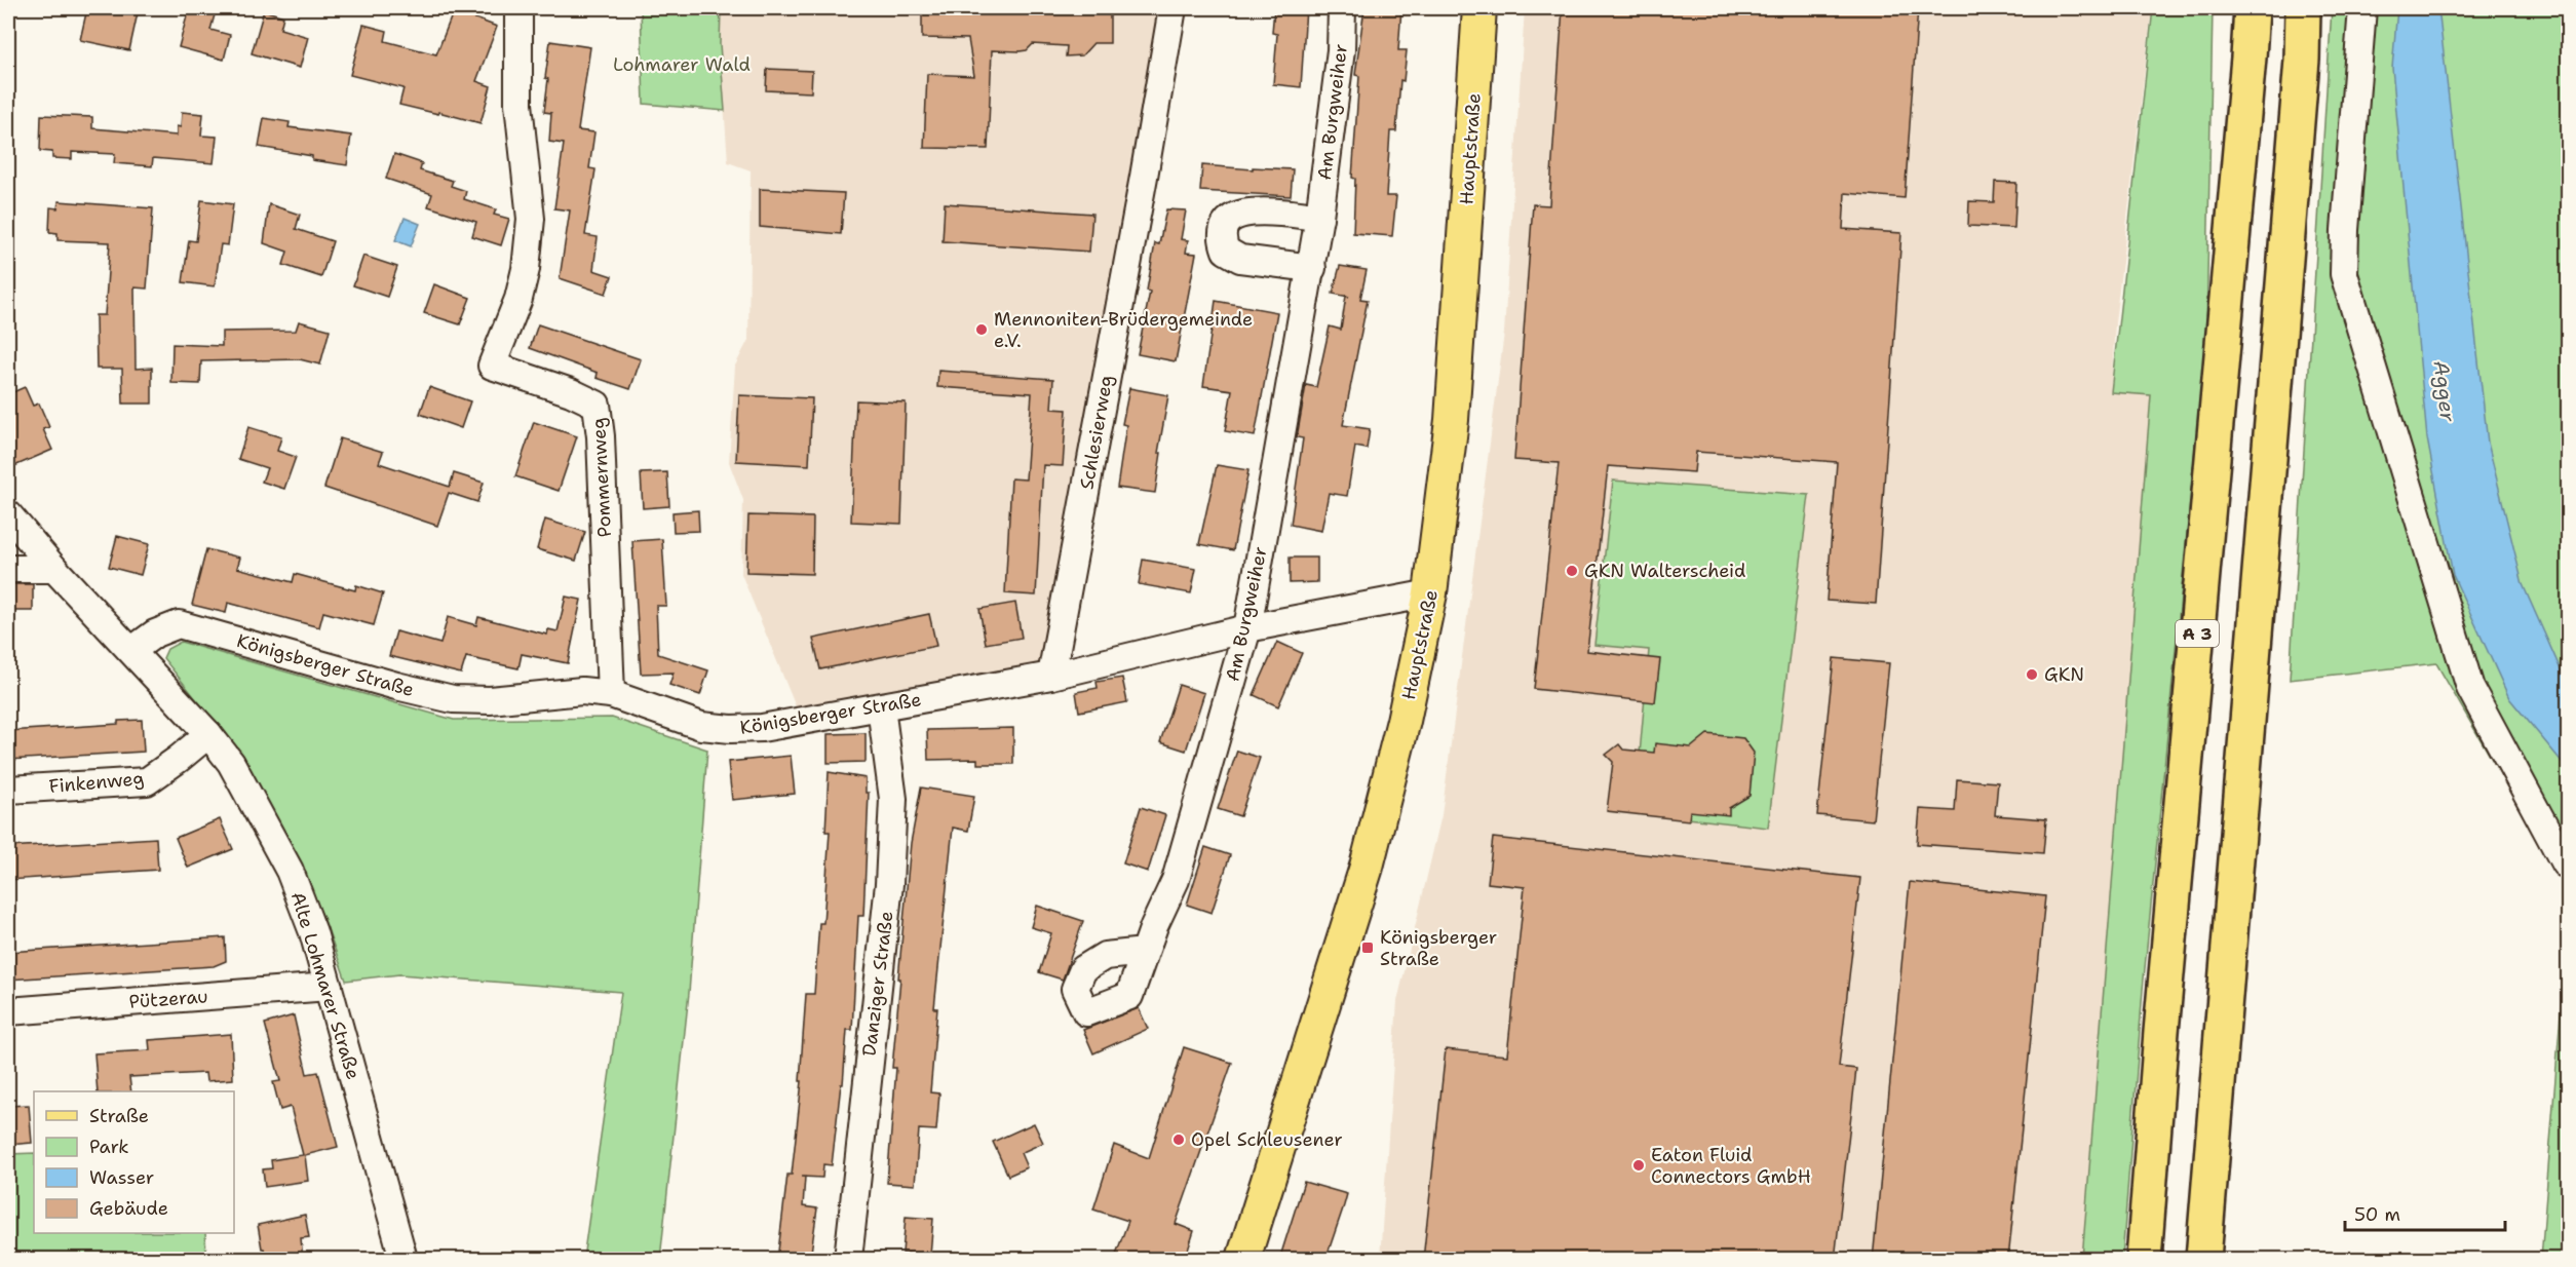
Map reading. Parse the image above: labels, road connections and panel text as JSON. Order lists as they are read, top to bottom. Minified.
{"streets":{"highway":["A 3"],"main road":["Hauptstraße"],"street":["Am Burgweiher","Schlesierweg","Pommernweg","Königsberger Straße","Finkenweg","Danziger Straße","Alte Lohmarer Straße","Pützerau"]},"crossings":[["Am Burgweiher","Königsberger Straße"],["Hauptstraße","Königsberger Straße"],["Schlesierweg","Königsberger Straße"],["Pommernweg","Königsberger Straße"],["Königsberger Straße","Danziger Straße"],["Königsberger Straße","Alte Lohmarer Straße"],["Finkenweg","Alte Lohmarer Straße"],["Alte Lohmarer Straße","Pützerau"]],"water":["Agger"],"parks":["Lohmarer Wald"],"places":{"other":["Mennoniten-Brüdergemeinde e.V.","GKN Walterscheid","GKN","Opel Schleusener","Eaton Fluid Connectors GmbH"],"transit":["Königsberger Straße"]},"legend":["Straße","Park","Wasser","Gebäude"],"scale_bar":"50 m"}
